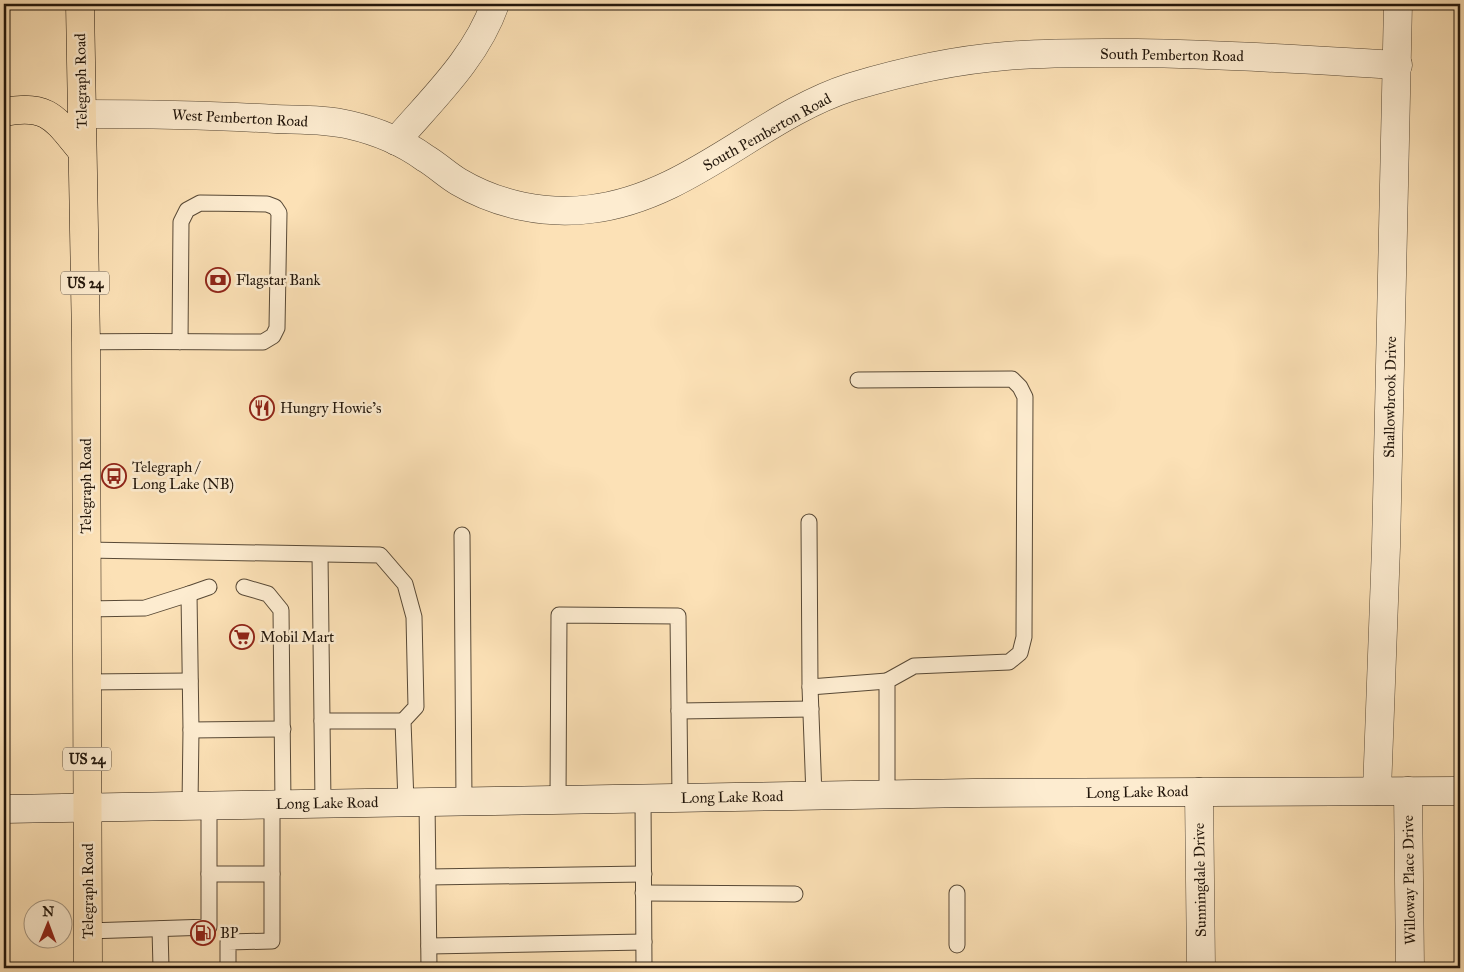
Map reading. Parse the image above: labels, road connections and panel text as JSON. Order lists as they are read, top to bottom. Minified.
{"streets":{"highway":["Telegraph Road","US 24"],"street":["South Pemberton Road","West Pemberton Road","Shallowbrook Drive","Long Lake Road","Sunningdale Drive","Willoway Place Drive"]},"crossings":[["South Pemberton Road","West Pemberton Road"],["South Pemberton Road","Shallowbrook Drive"],["Telegraph Road","West Pemberton Road"],["Telegraph Road","Long Lake Road"],["Shallowbrook Drive","Long Lake Road"],["Long Lake Road","Sunningdale Drive"],["Long Lake Road","Willoway Place Drive"]],"places":{"bank":["Flagstar Bank"],"restaurant":["Hungry Howie's"],"bus stop":["Telegraph / Long Lake (NB)"],"supermarket":["Mobil Mart"],"fuel station":["BP"]},"north":"top"}
